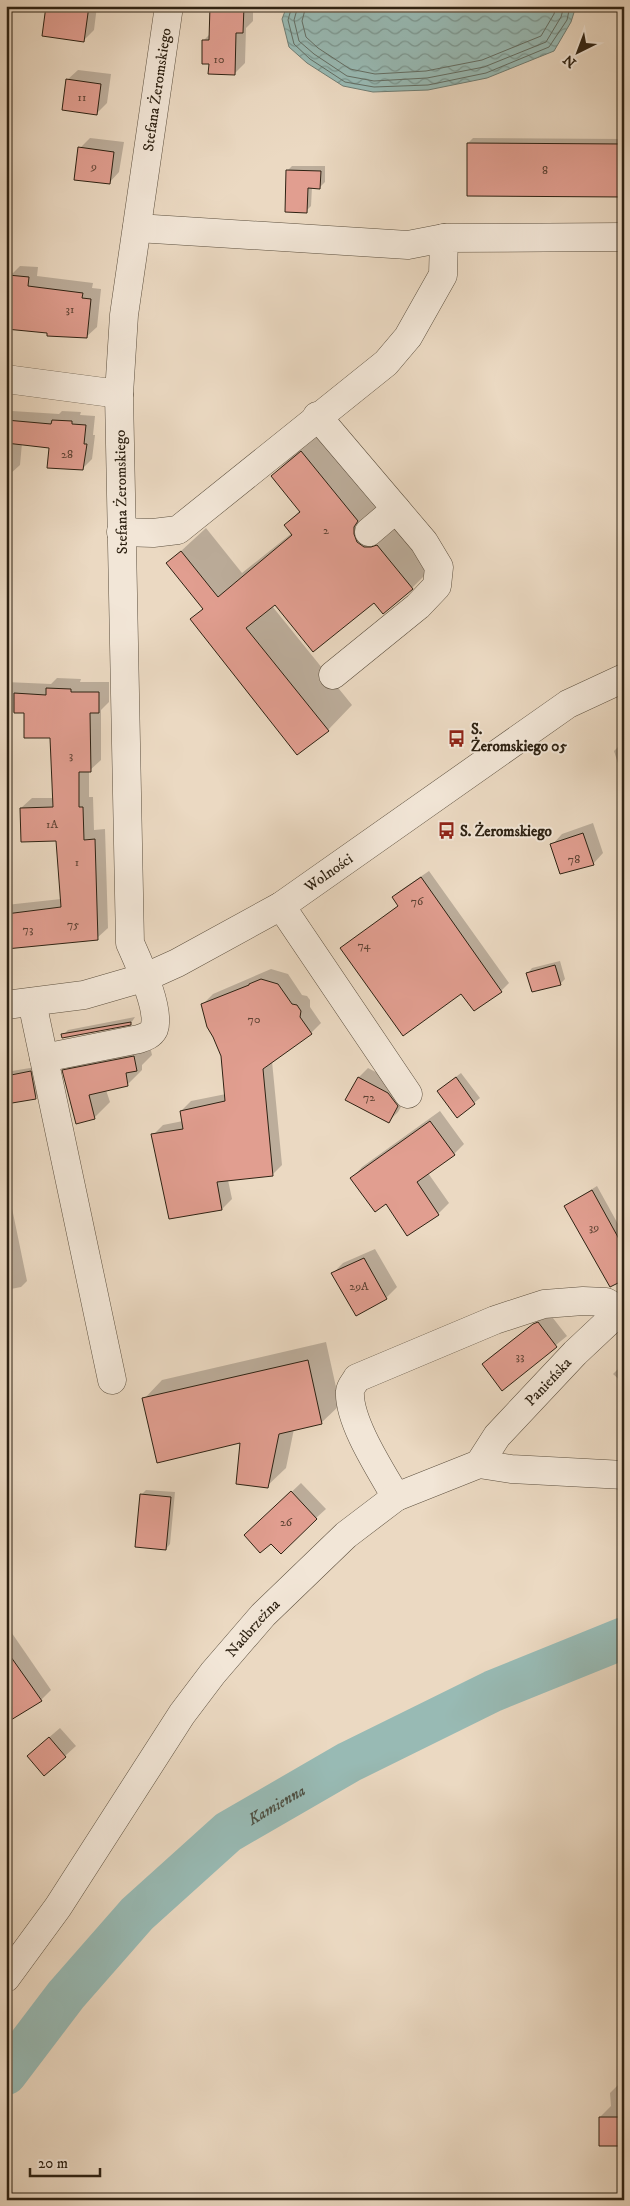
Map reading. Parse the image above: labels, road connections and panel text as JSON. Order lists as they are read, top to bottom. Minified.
{"streets":{"street":["Stefana Żeromskiego","Wolności","Panieńska","Nadbrzeżna"]},"crossings":[["Stefana Żeromskiego","Wolności"],["Panieńska","Nadbrzeżna"]],"water":["Kamienna"],"places":{"bus stop":["S. Żeromskiego 05","S. Żeromskiego"]},"house_numbers":["10","11","9","8","31","28","2","3","1A","78","1","76","75","73","74","70","72","39","29A","33","26"],"scale_bar":"20 m","north":"bottom left"}
